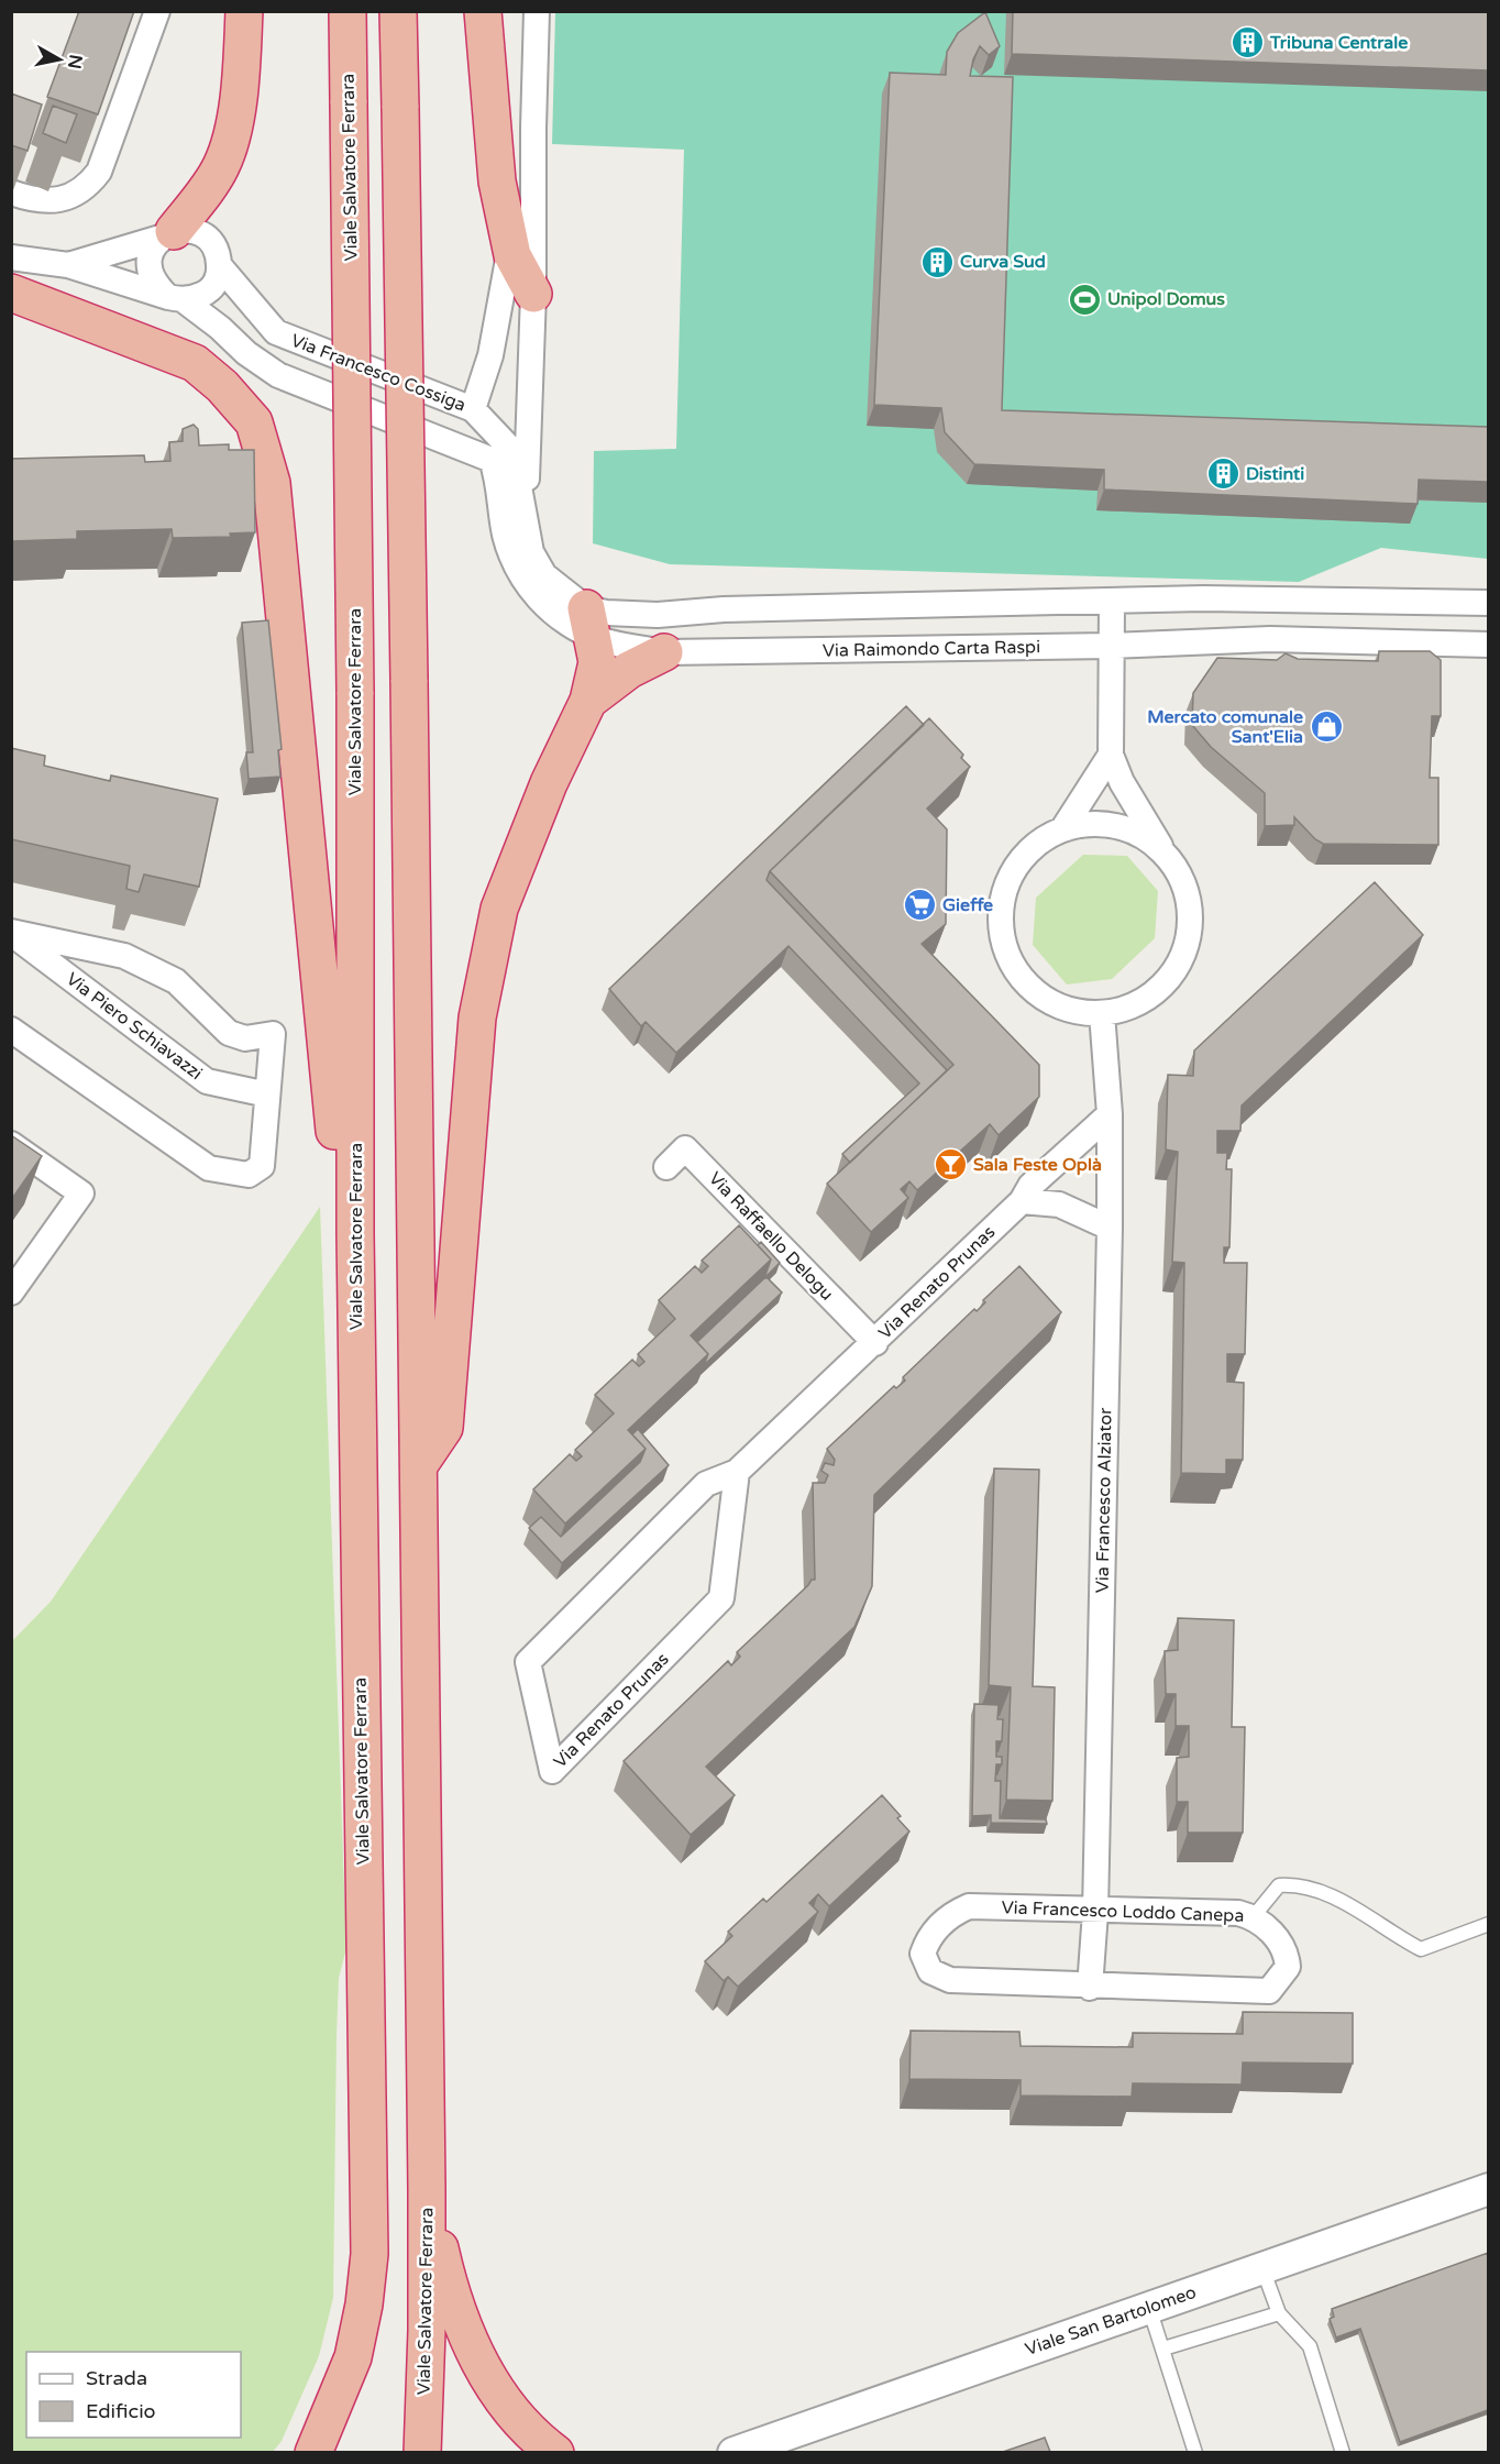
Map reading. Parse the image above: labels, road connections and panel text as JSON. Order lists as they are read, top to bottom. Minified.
{"streets":{"highway":["Viale Salvatore Ferrara"],"street":["Via Francesco Cossiga","Via Raimondo Carta Raspi","Via Piero Schiavazzi","Via Raffaello Delogu","Via Renato Prunas","Via Francesco Alziator","Via Francesco Loddo Canepa","Viale San Bartolomeo"]},"crossings":[["Via Francesco Cossiga","Via Raimondo Carta Raspi"],["Via Raffaello Delogu","Via Renato Prunas"],["Via Renato Prunas","Via Francesco Alziator"],["Via Francesco Alziator","Via Francesco Loddo Canepa"]],"places":{"building":["Tribuna Centrale","Curva Sud","Distinti"],"sports":["Unipol Domus"],"shop":["Mercato comunale Sant'Elia"],"supermarket":["Gieffe"],"bar":["Sala Feste Oplà"]},"legend":["Strada","Edificio"],"north":"right"}
